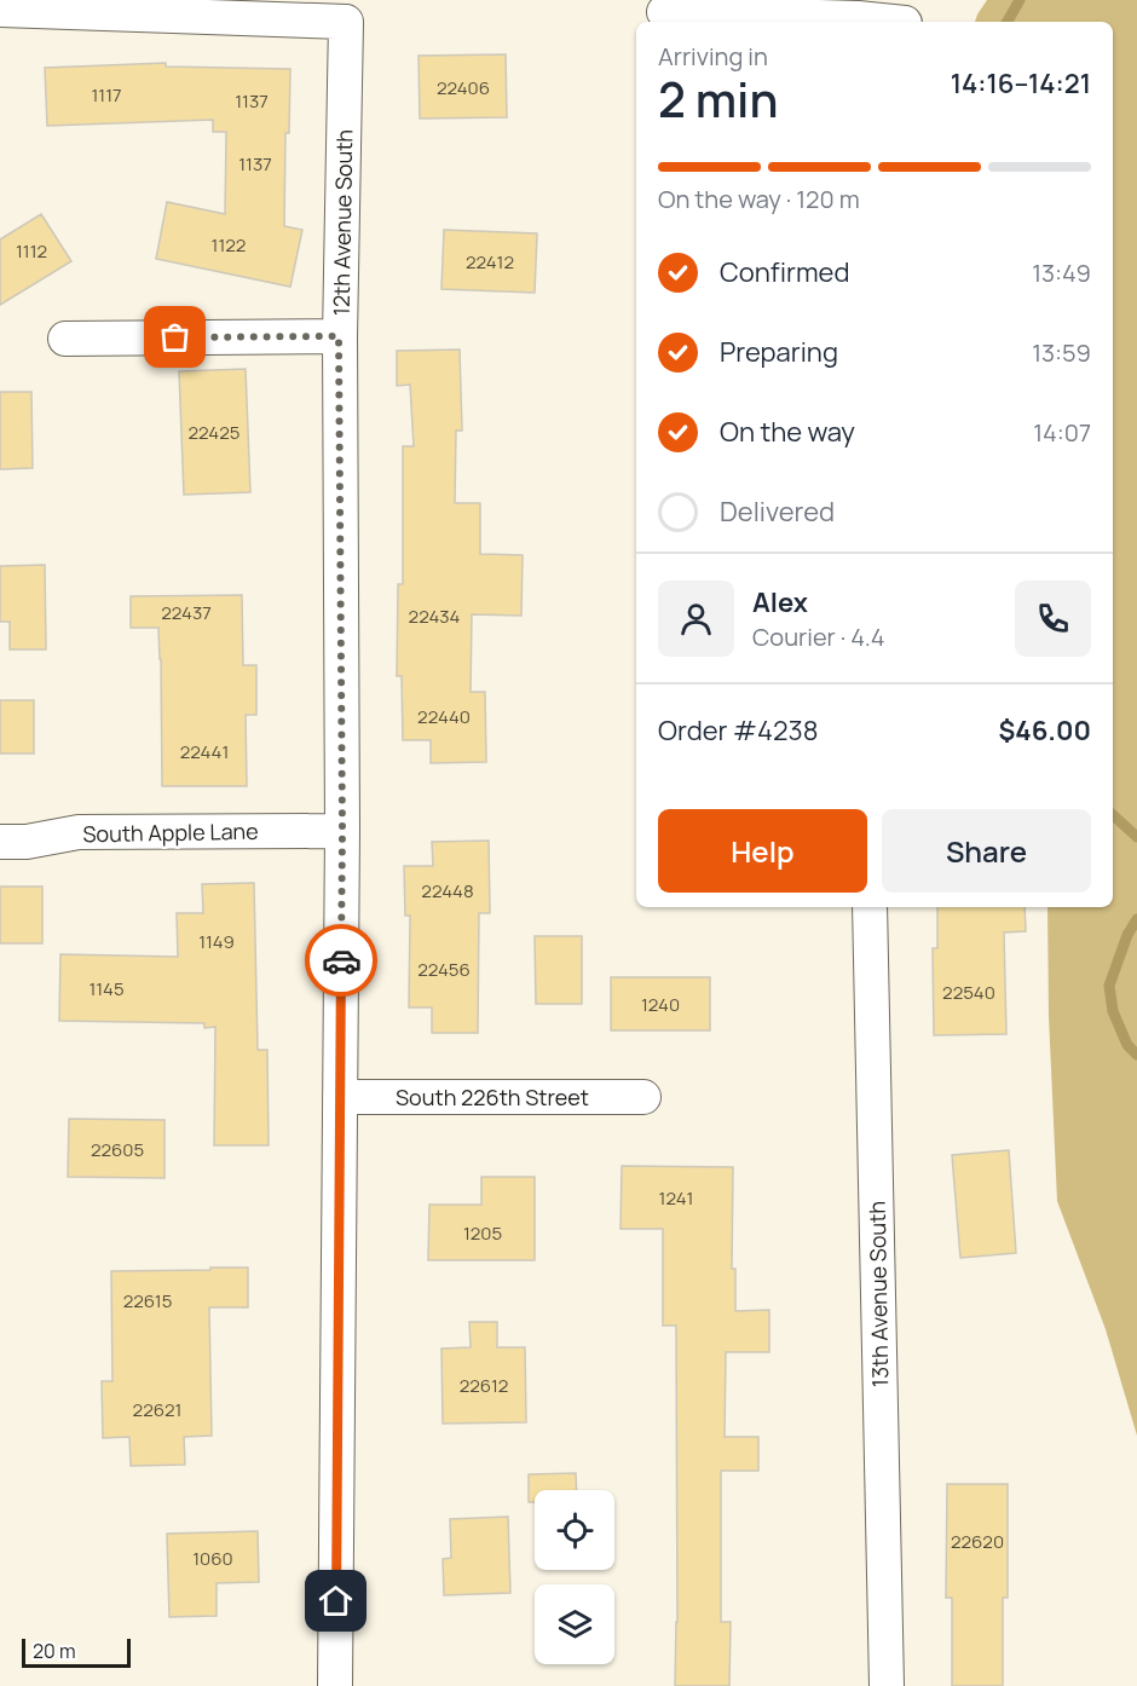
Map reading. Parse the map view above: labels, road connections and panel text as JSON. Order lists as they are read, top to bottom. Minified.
{"streets":{"street":["12th Avenue South","South Apple Lane","South 226th Street","13th Avenue South"]},"crossings":[["12th Avenue South","South Apple Lane"],["12th Avenue South","South 226th Street"]],"house_numbers":["22406","1117","1137","1137","1122","1112","22412","22425","22437","22434","22440","22441","22448","1149","22456","1145","22540","1240","22605","1241","1205","22615","22612","22621","22620","1060"],"scale_bar":"20 m","page":{"heading":["2 min","Arriving in","14:16–14:21"],"panel":["Alex","Courier · 4.4","Order #4238","$46.00"],"bar":"On the way · 120 m","list":[["Confirmed","13:49"],["Preparing","13:59"],["On the way","14:07"],"Delivered"],"buttons":["Help","Share"],"scale":"20 m"}}
